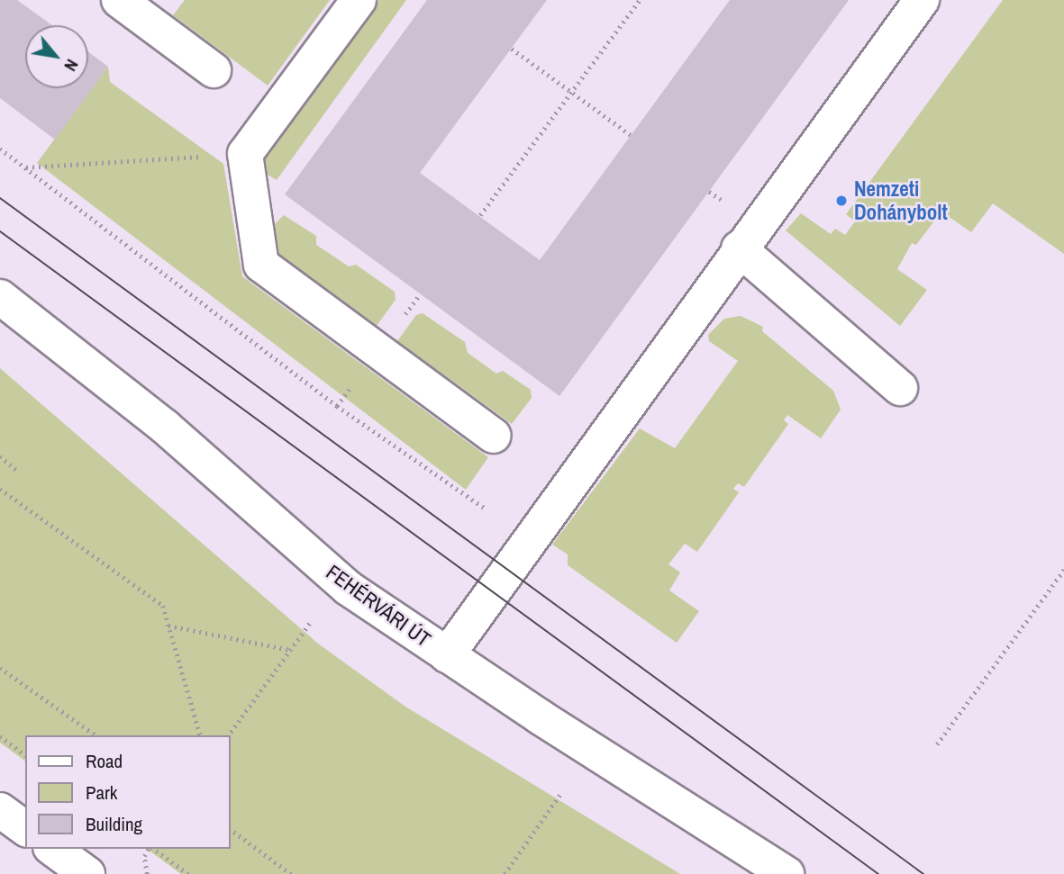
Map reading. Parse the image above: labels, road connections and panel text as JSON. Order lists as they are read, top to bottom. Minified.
{"streets":{"street":["FEHÉRVÁRI ÚT"]},"places":["Nemzeti Dohánybolt"],"legend":["Road","Park","Building"],"north":"bottom right"}
